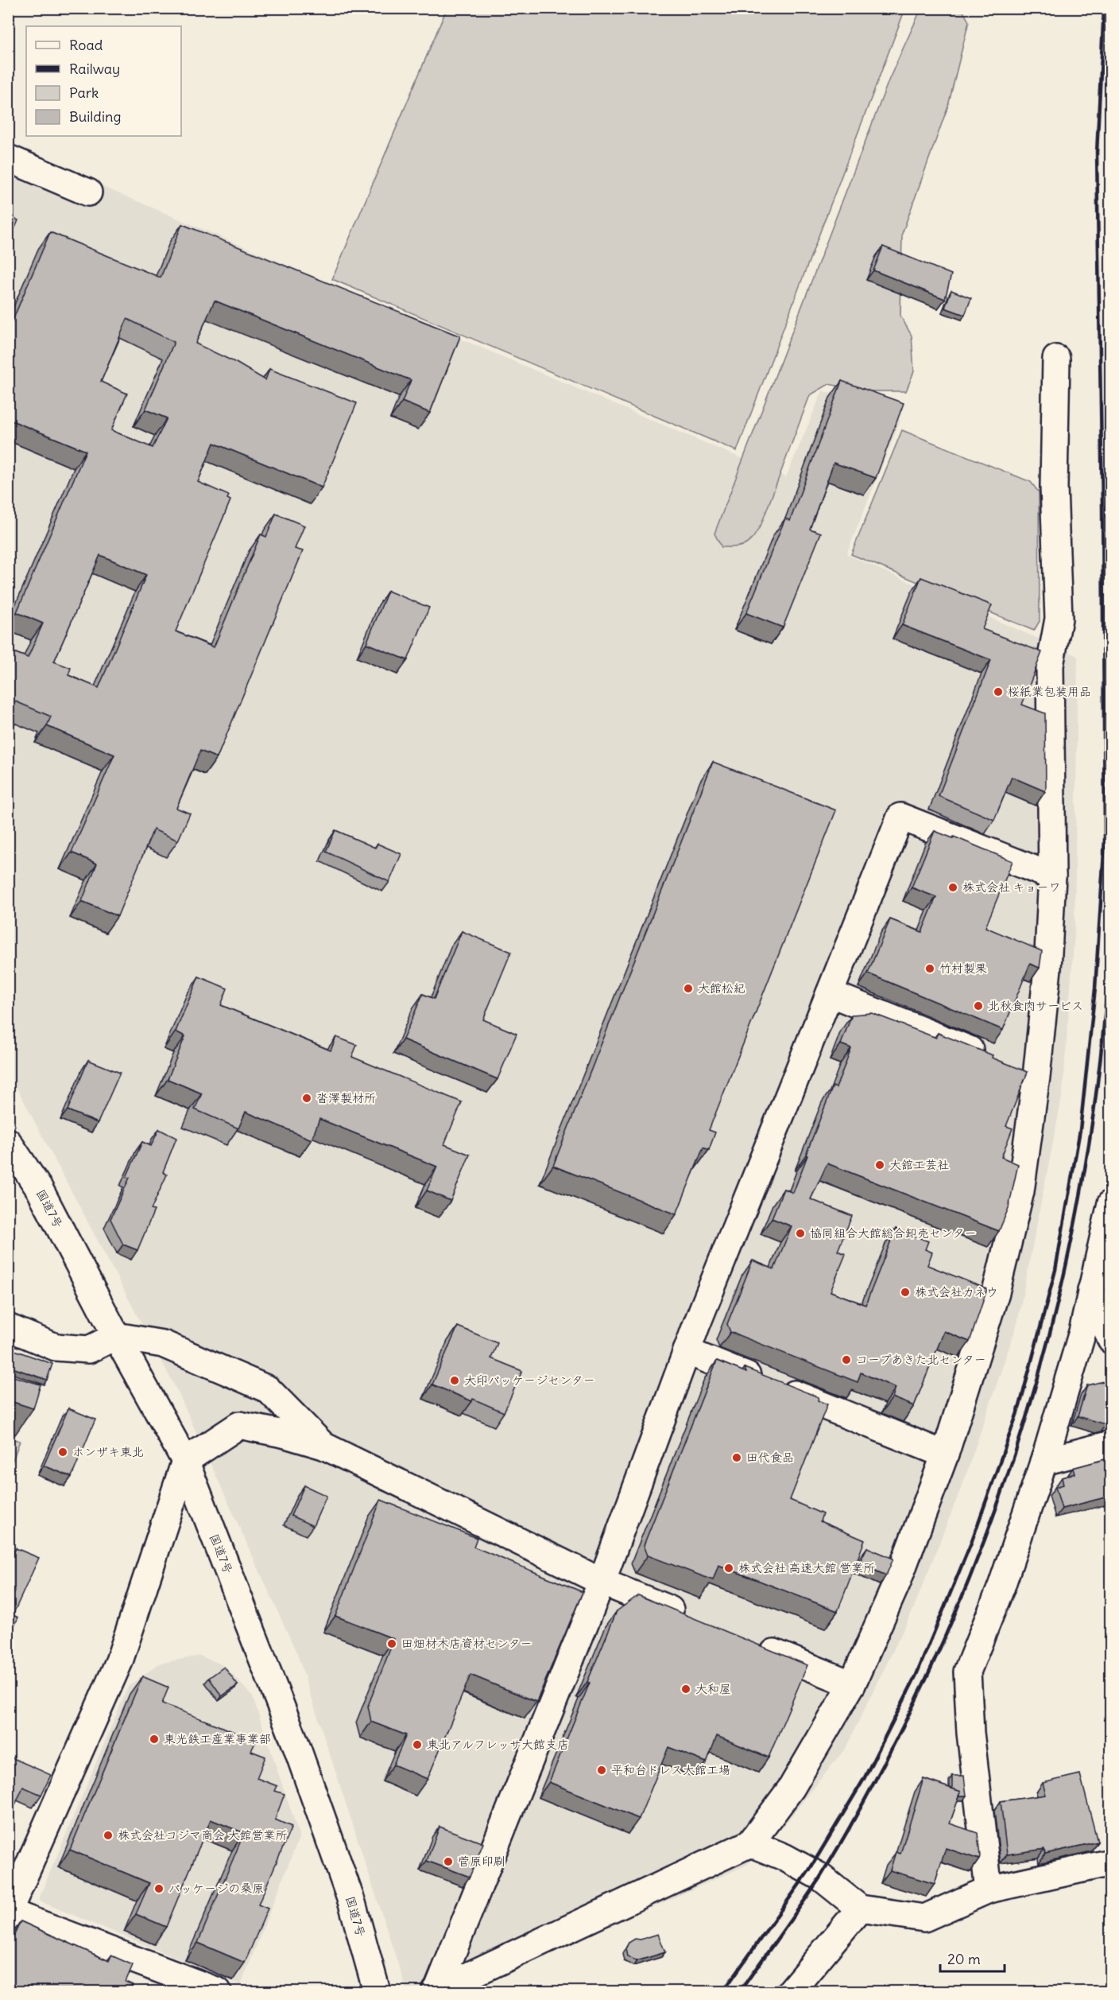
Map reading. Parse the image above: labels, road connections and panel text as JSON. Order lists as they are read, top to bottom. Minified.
{"streets":{"main road":["国道7号"]},"places":["桜紙業包装用品","株式会社 キョーワ","竹村製果","大館松紀","北秋食肉サービス","沓澤製材所","大舘工芸社","協同組合大館総合卸売センター","株式会社カネウ","コープあきた北センター","大印パッケージセンター","ホンザキ東北","田代食品","株式会社 高速大館 営業所","田畑材木店資材センター","大和屋","東光鉄工産業事業部","東北アルフレッサ大館支店","平和台ドレス大館工場","株式会社コジマ商会 大館営業所","菅原印刷","パッケージの桑原"],"legend":["Road","Railway","Park","Building"],"scale_bar":"20 m"}
